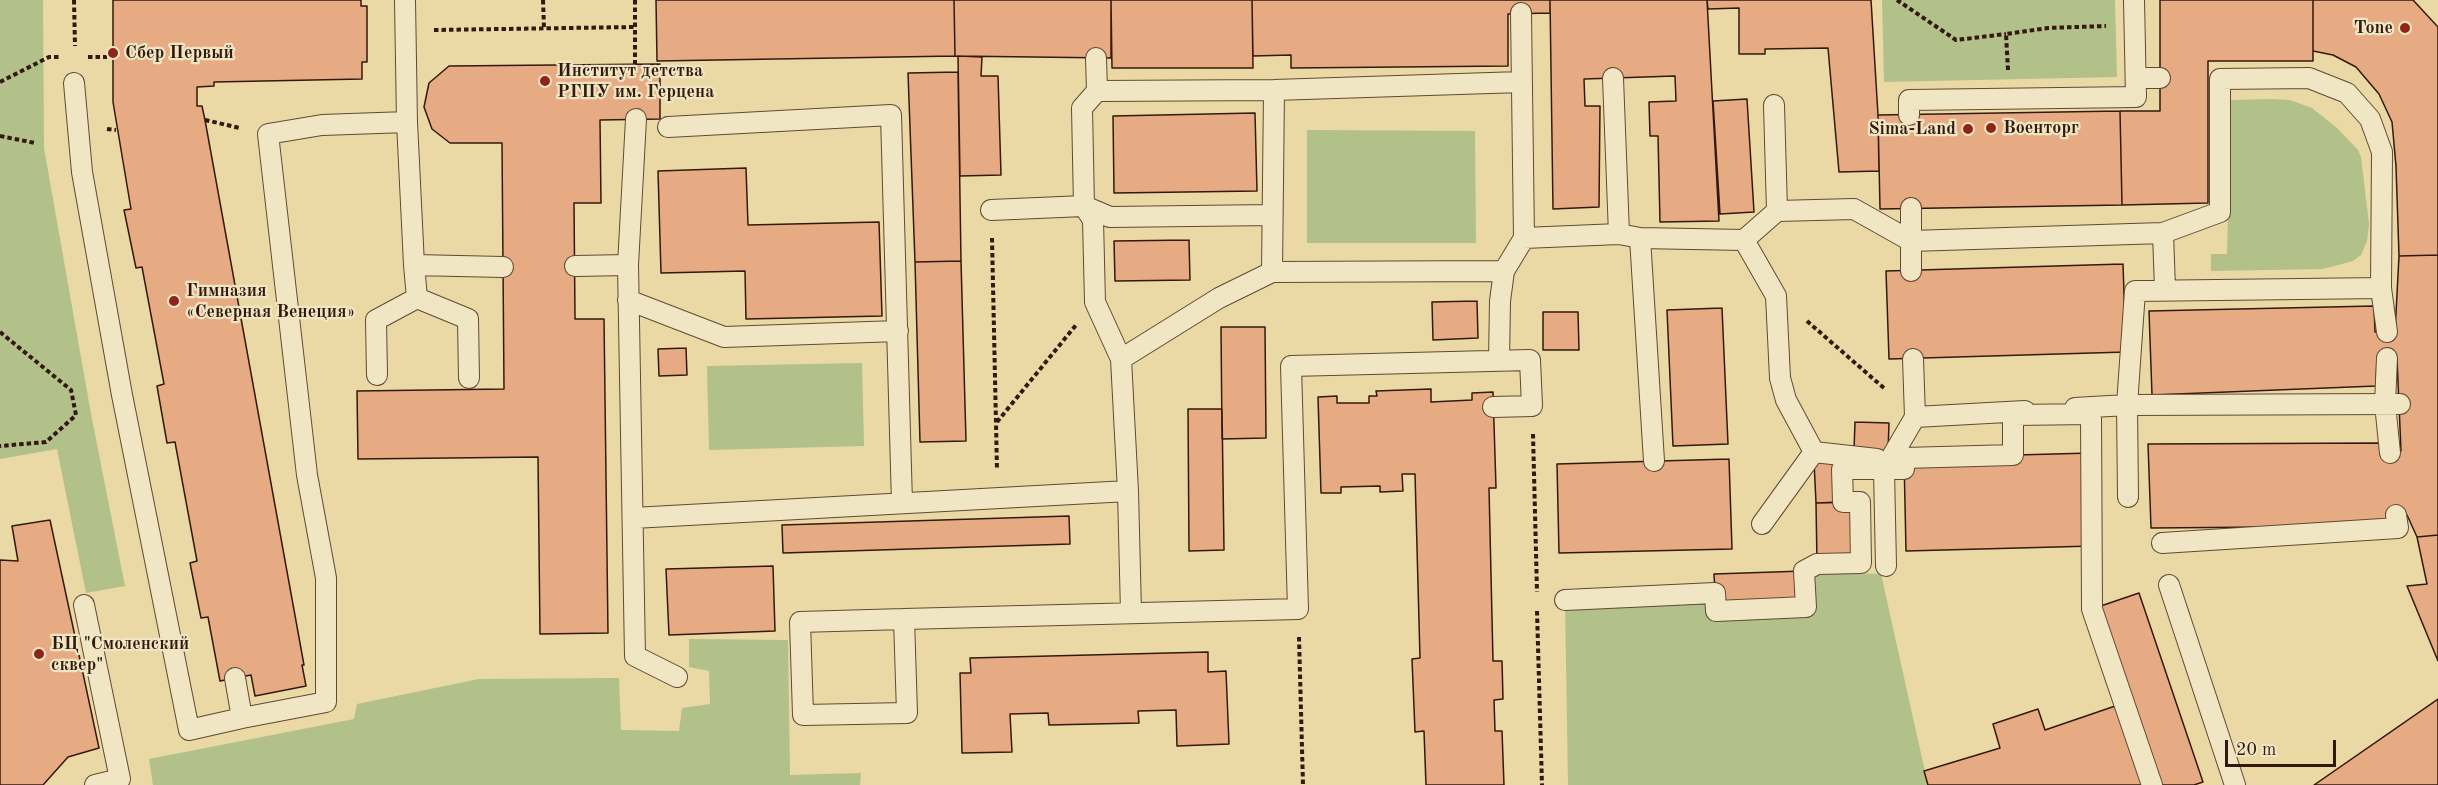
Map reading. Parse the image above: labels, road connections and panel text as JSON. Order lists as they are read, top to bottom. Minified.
{"places":["Tone","Сбер Первый","Институт детства РГПУ им. Герцена","Военторг","Sima-Land","Гимназия «Северная Венеция»","БЦ \"Смоленский сквер\""],"scale_bar":"20 m"}
